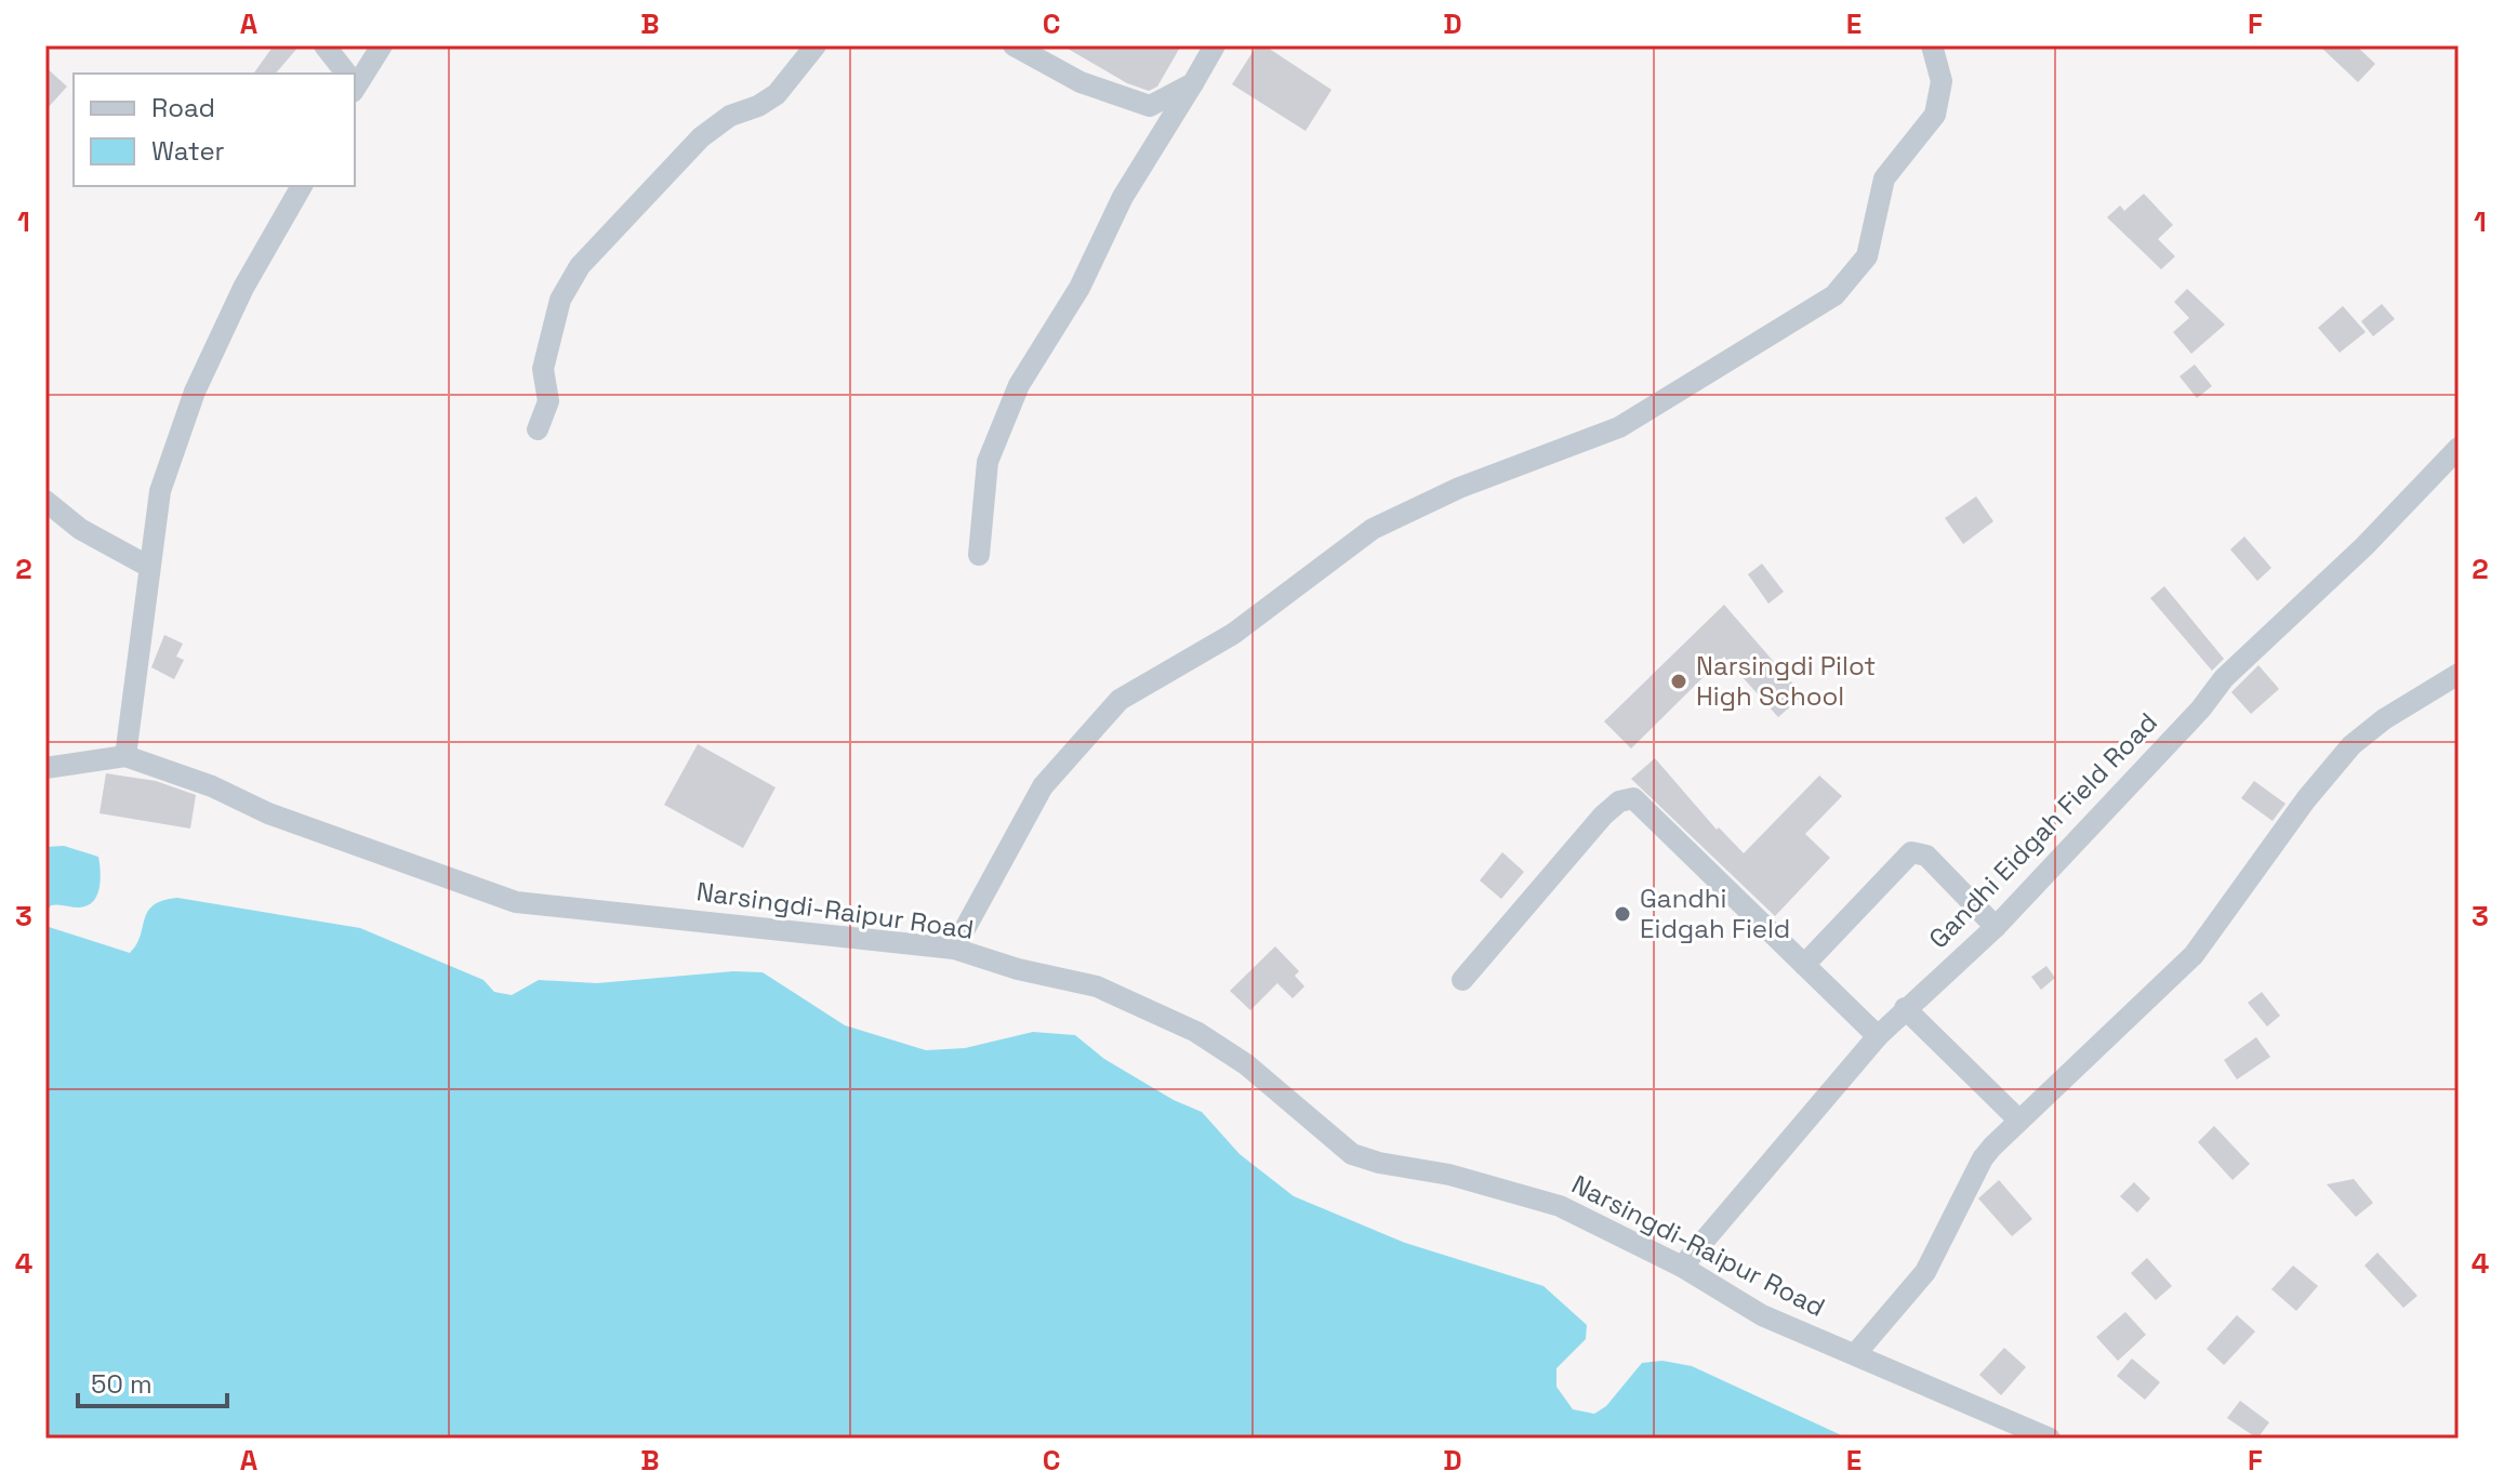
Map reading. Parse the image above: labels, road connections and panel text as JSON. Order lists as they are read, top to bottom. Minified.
{"streets":{"street":["Gandhi Eidgah Field Road","Narsingdi-Raipur Road"]},"crossings":[["Gandhi Eidgah Field Road","Narsingdi-Raipur Road"]],"places":["Narsingdi Pilot High School","Gandhi Eidgah Field"],"legend":["Road","Water"],"scale_bar":"50 m","grid":{"columns":["A","B","C","D","E","F"],"rows":["1","2","3","4"]}}
